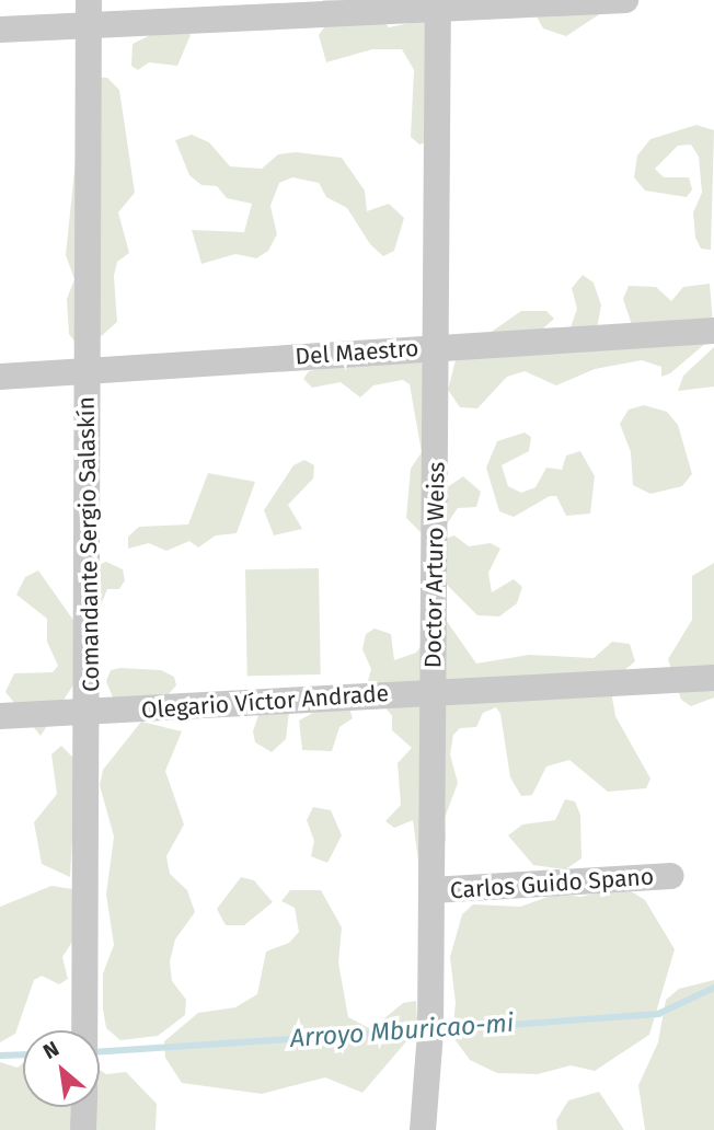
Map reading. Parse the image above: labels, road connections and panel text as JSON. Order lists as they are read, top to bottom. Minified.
{"streets":{"street":["Del Maestro","Comandante Sergio Salaskín","Doctor Arturo Weiss","Olegario Víctor Andrade","Carlos Guido Spano"]},"crossings":[["Del Maestro","Comandante Sergio Salaskín"],["Del Maestro","Doctor Arturo Weiss"],["Comandante Sergio Salaskín","Olegario Víctor Andrade"],["Doctor Arturo Weiss","Olegario Víctor Andrade"],["Doctor Arturo Weiss","Carlos Guido Spano"]],"water":["Arroyo Mburicao-mi"],"north":"top left"}
